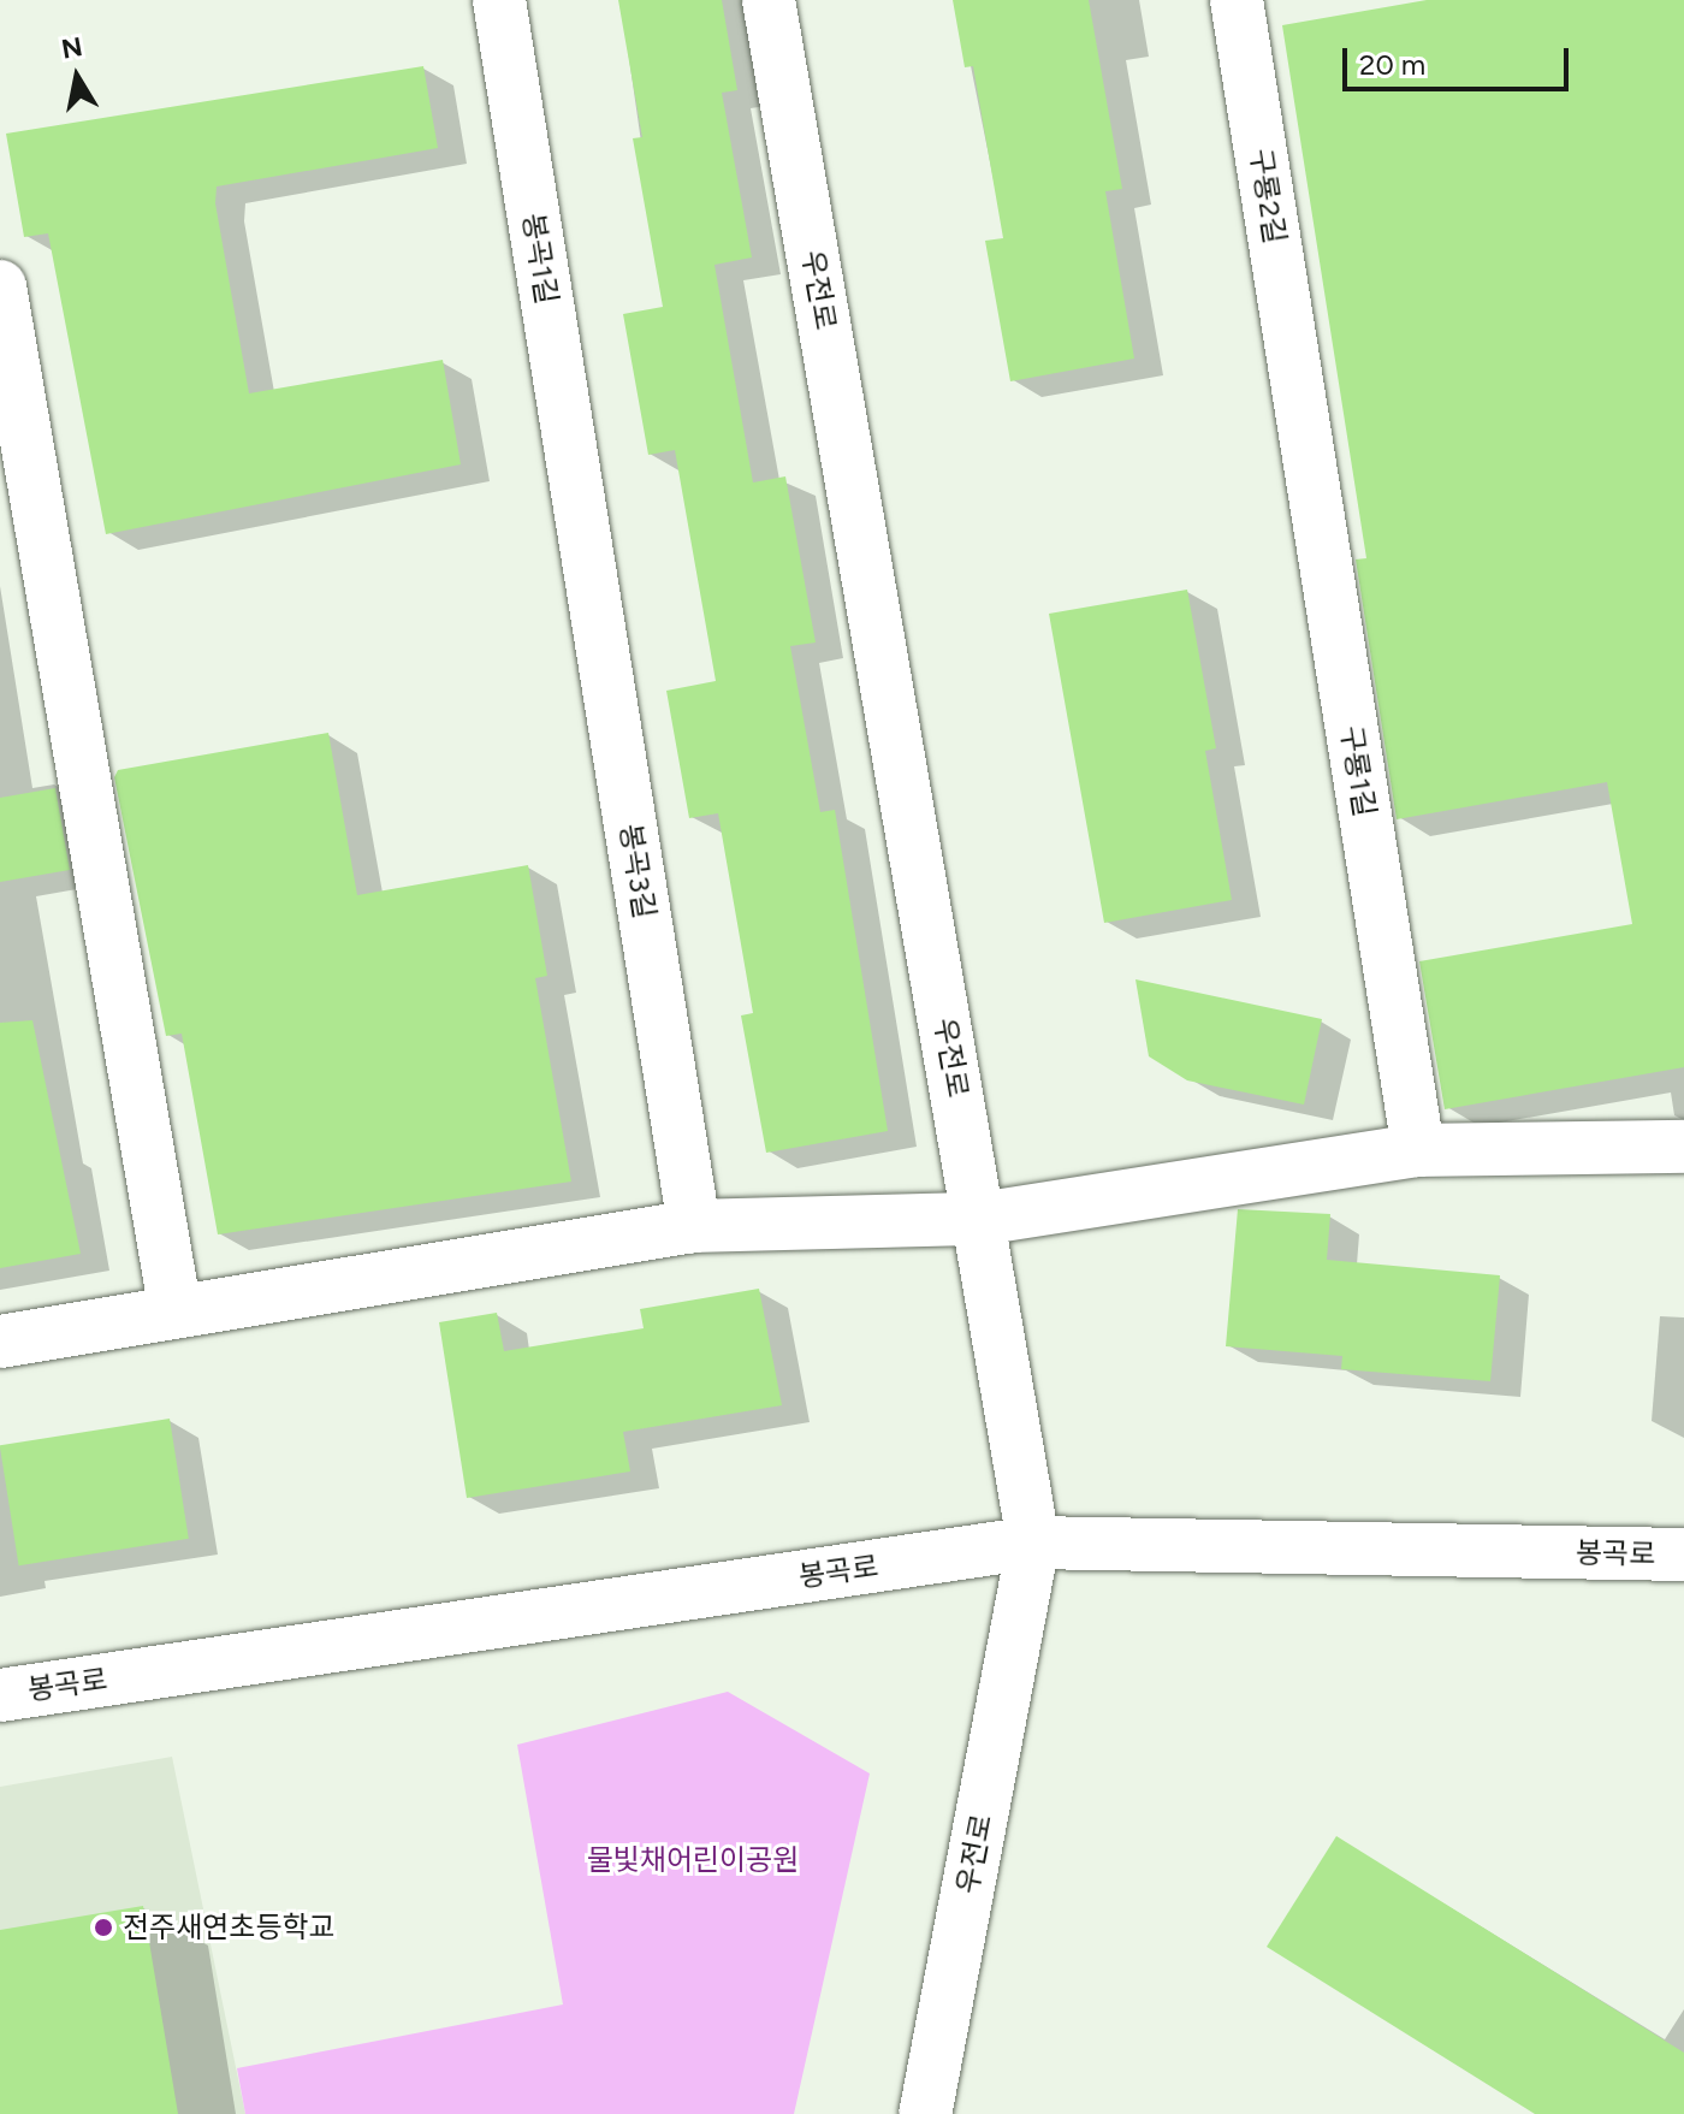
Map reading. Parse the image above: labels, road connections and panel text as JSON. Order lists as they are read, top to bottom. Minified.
{"streets":{"street":["구룡2길","봉곡1길","우전로","구룡1길","봉곡3길","봉곡로"]},"crossings":[["구룡2길","구룡1길"],["봉곡1길","봉곡3길"],["우전로","봉곡로"]],"parks":["물빛채어린이공원"],"places":["전주새연초등학교"],"scale_bar":"20 m","north":"top"}
